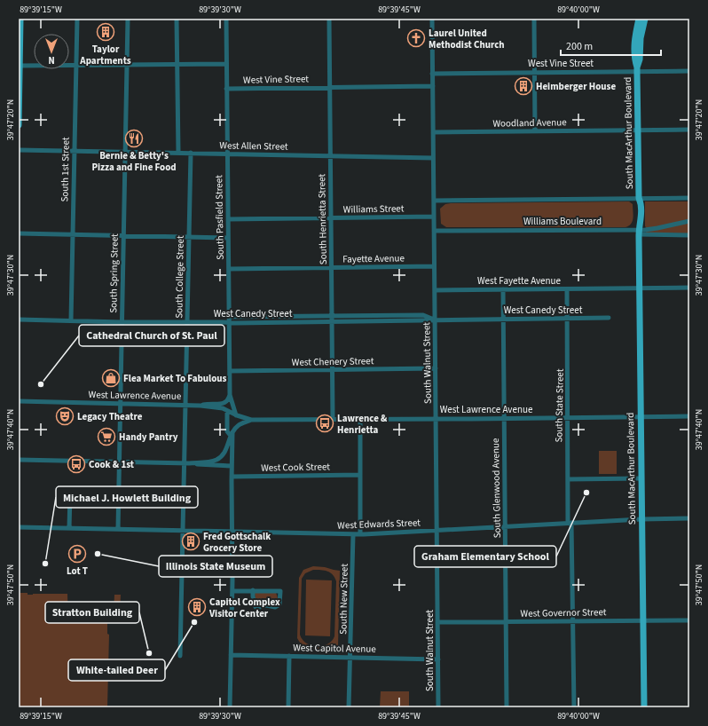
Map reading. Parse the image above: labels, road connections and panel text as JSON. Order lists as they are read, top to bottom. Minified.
{"streets":{"main road":["South MacArthur Boulevard"],"street":["West Vine Street","Woodland Avenue","West Allen Street","South 1st Street","Williams Street","South Pasfield Street","South Henrietta Street","Williams Boulevard","Fayette Avenue","South Spring Street","South College Street","West Fayette Avenue","West Canedy Street","West Chenery Street","South Walnut Street","West Lawrence Avenue","South State Street","West Cook Street","South Glenwood Avenue","West Edwards Street","South New Street","West Governor Street","West Capitol Avenue"]},"crossings":[["West Vine Street","South MacArthur Boulevard"],["West Vine Street","South Pasfield Street"],["West Vine Street","South Henrietta Street"],["West Vine Street","South Walnut Street"],["Woodland Avenue","South MacArthur Boulevard"],["Woodland Avenue","South Walnut Street"],["South MacArthur Boulevard","Williams Boulevard"],["South MacArthur Boulevard","West Fayette Avenue"],["South MacArthur Boulevard","West Lawrence Avenue"],["South MacArthur Boulevard","West Edwards Street"],["South MacArthur Boulevard","West Governor Street"],["West Allen Street","South 1st Street"],["West Allen Street","South Pasfield Street"],["West Allen Street","South Henrietta Street"],["West Allen Street","South Spring Street"],["West Allen Street","South College Street"],["West Allen Street","South Walnut Street"],["South 1st Street","West Canedy Street"],["Williams Street","South Pasfield Street"],["Williams Street","South Henrietta Street"],["Williams Street","South Walnut Street"],["South Pasfield Street","Fayette Avenue"],["South Pasfield Street","West Canedy Street"],["South Pasfield Street","West Chenery Street"],["South Pasfield Street","West Lawrence Avenue"],["South Henrietta Street","Fayette Avenue"],["South Henrietta Street","West Canedy Street"],["South Henrietta Street","West Chenery Street"],["South Henrietta Street","West Lawrence Avenue"],["Williams Boulevard","South Walnut Street"],["Fayette Avenue","South Walnut Street"],["South Spring Street","West Canedy Street"],["South Spring Street","West Lawrence Avenue"],["South Spring Street","West Edwards Street"],["South College Street","West Canedy Street"],["South College Street","West Lawrence Avenue"],["South College Street","West Edwards Street"],["West Fayette Avenue","South Walnut Street"],["West Fayette Avenue","South State Street"],["West Fayette Avenue","South Glenwood Avenue"],["West Canedy Street","South Walnut Street"],["West Canedy Street","South State Street"],["West Canedy Street","South Glenwood Avenue"],["West Chenery Street","South Walnut Street"],["South Walnut Street","West Lawrence Avenue"],["South Walnut Street","West Edwards Street"],["South Walnut Street","West Governor Street"],["South Walnut Street","West Capitol Avenue"],["West Lawrence Avenue","South State Street"],["West Lawrence Avenue","South Glenwood Avenue"],["South State Street","West Edwards Street"],["South State Street","West Governor Street"],["South Glenwood Avenue","West Edwards Street"],["South Glenwood Avenue","West Governor Street"],["West Edwards Street","South New Street"],["South New Street","West Capitol Avenue"]],"places":{"building":["Taylor Apartments","Heimberger House","Fred Gottschalk Grocery Store","Capitol Complex Visitor Center"],"church":["Laurel United Methodist Church"],"restaurant":["Bernie & Betty's Pizza and Fine Food"],"shop":["Flea Market To Fabulous"],"other":["Cathedral Church of St. Paul","Graham Elementary School","Illinois State Museum","Michael J. Howlett Building","White-tailed Deer","Stratton Building"],"theatre":["Legacy Theatre"],"bus stop":["Lawrence & Henrietta","Cook & 1st"],"supermarket":["Handy Pantry"],"parking":["Lot T"]},"scale_bar":"200 m","north":"bottom","coordinates":["89°39'15\"W","89°39'30\"W","89°39'45\"W","89°40'00\"W","39°47'20\"N","39°47'30\"N","39°47'40\"N","39°47'50\"N"]}
